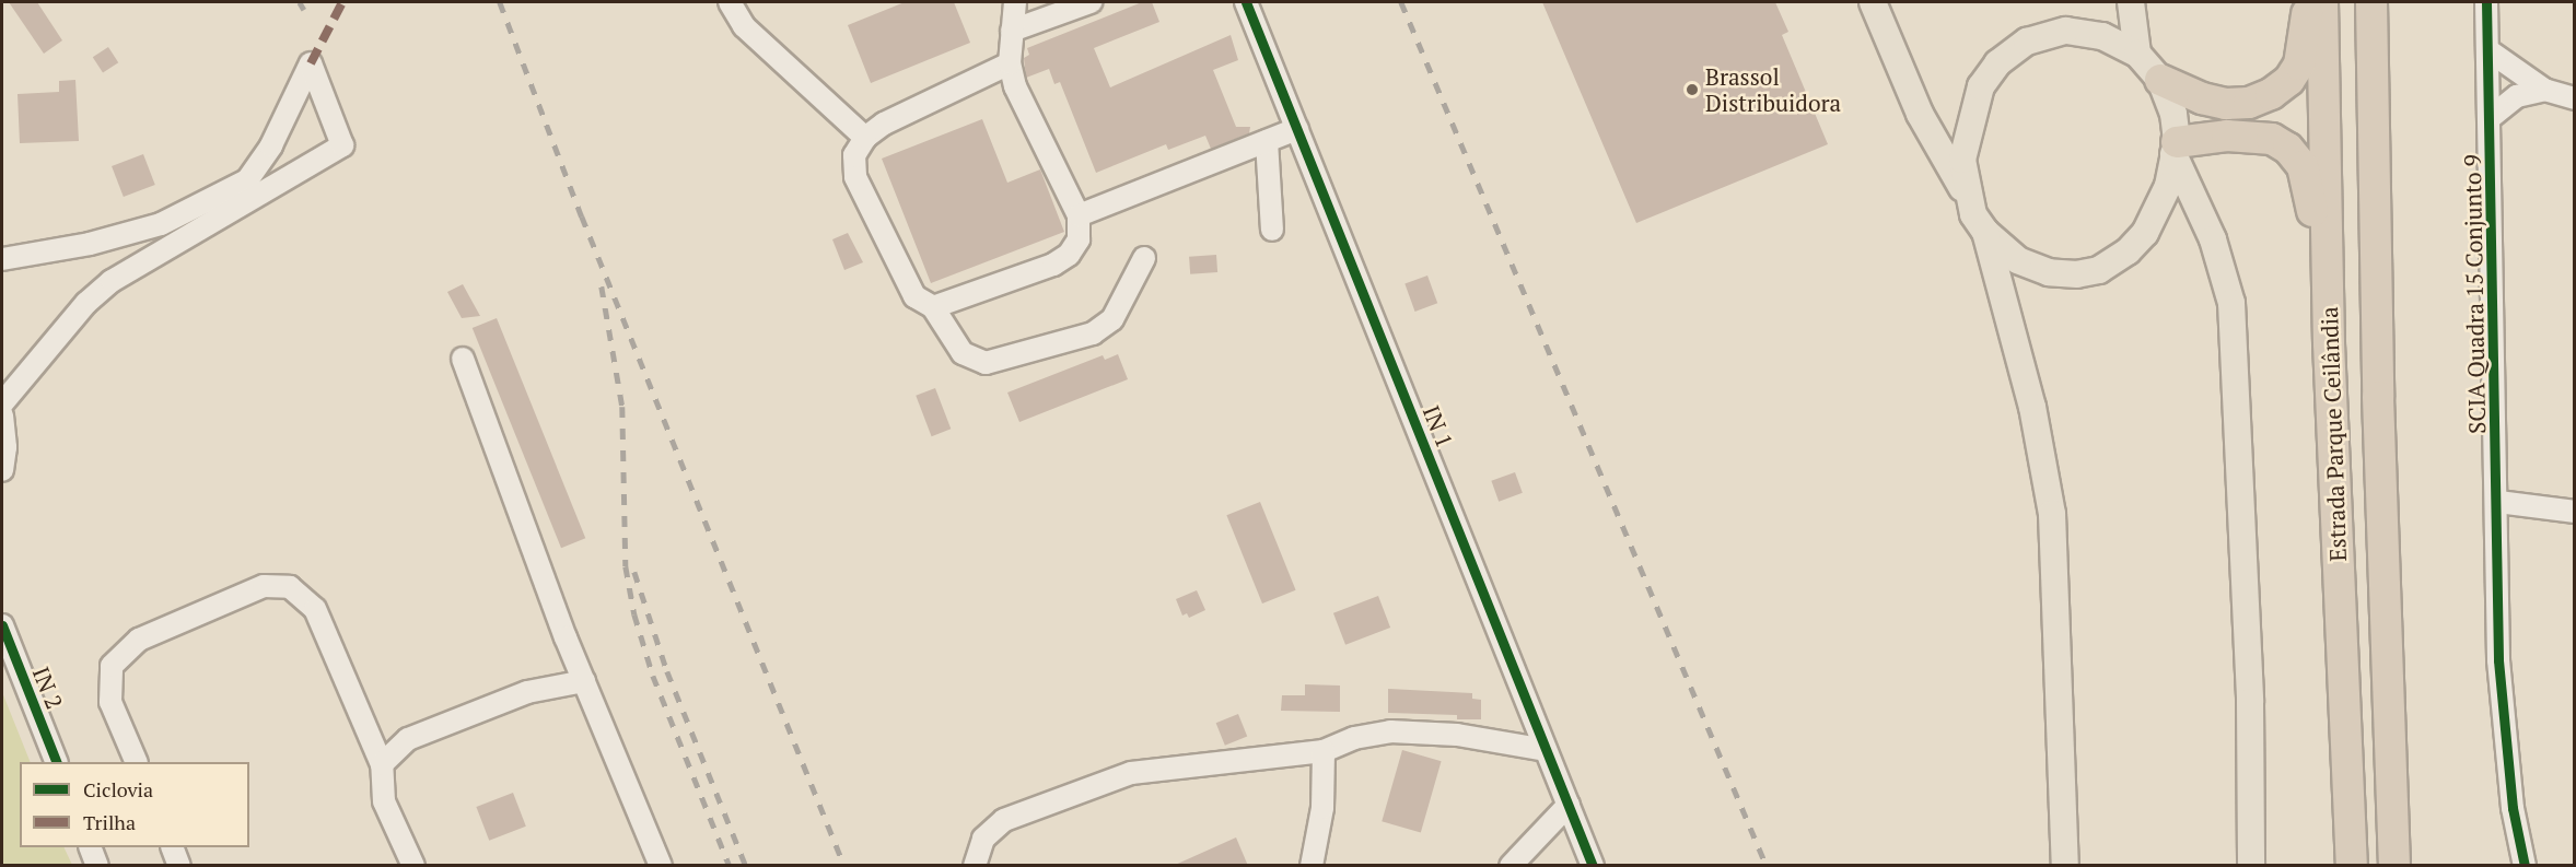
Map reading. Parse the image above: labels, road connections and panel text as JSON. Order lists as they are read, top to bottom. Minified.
{"streets":{"highway":["Estrada Parque Ceilândia"],"street":["SCIA Quadra 15 Conjunto 9","IN 1","IN 2"]},"places":["Brassol Distribuidora"],"legend":["Ciclovia","Trilha"]}
